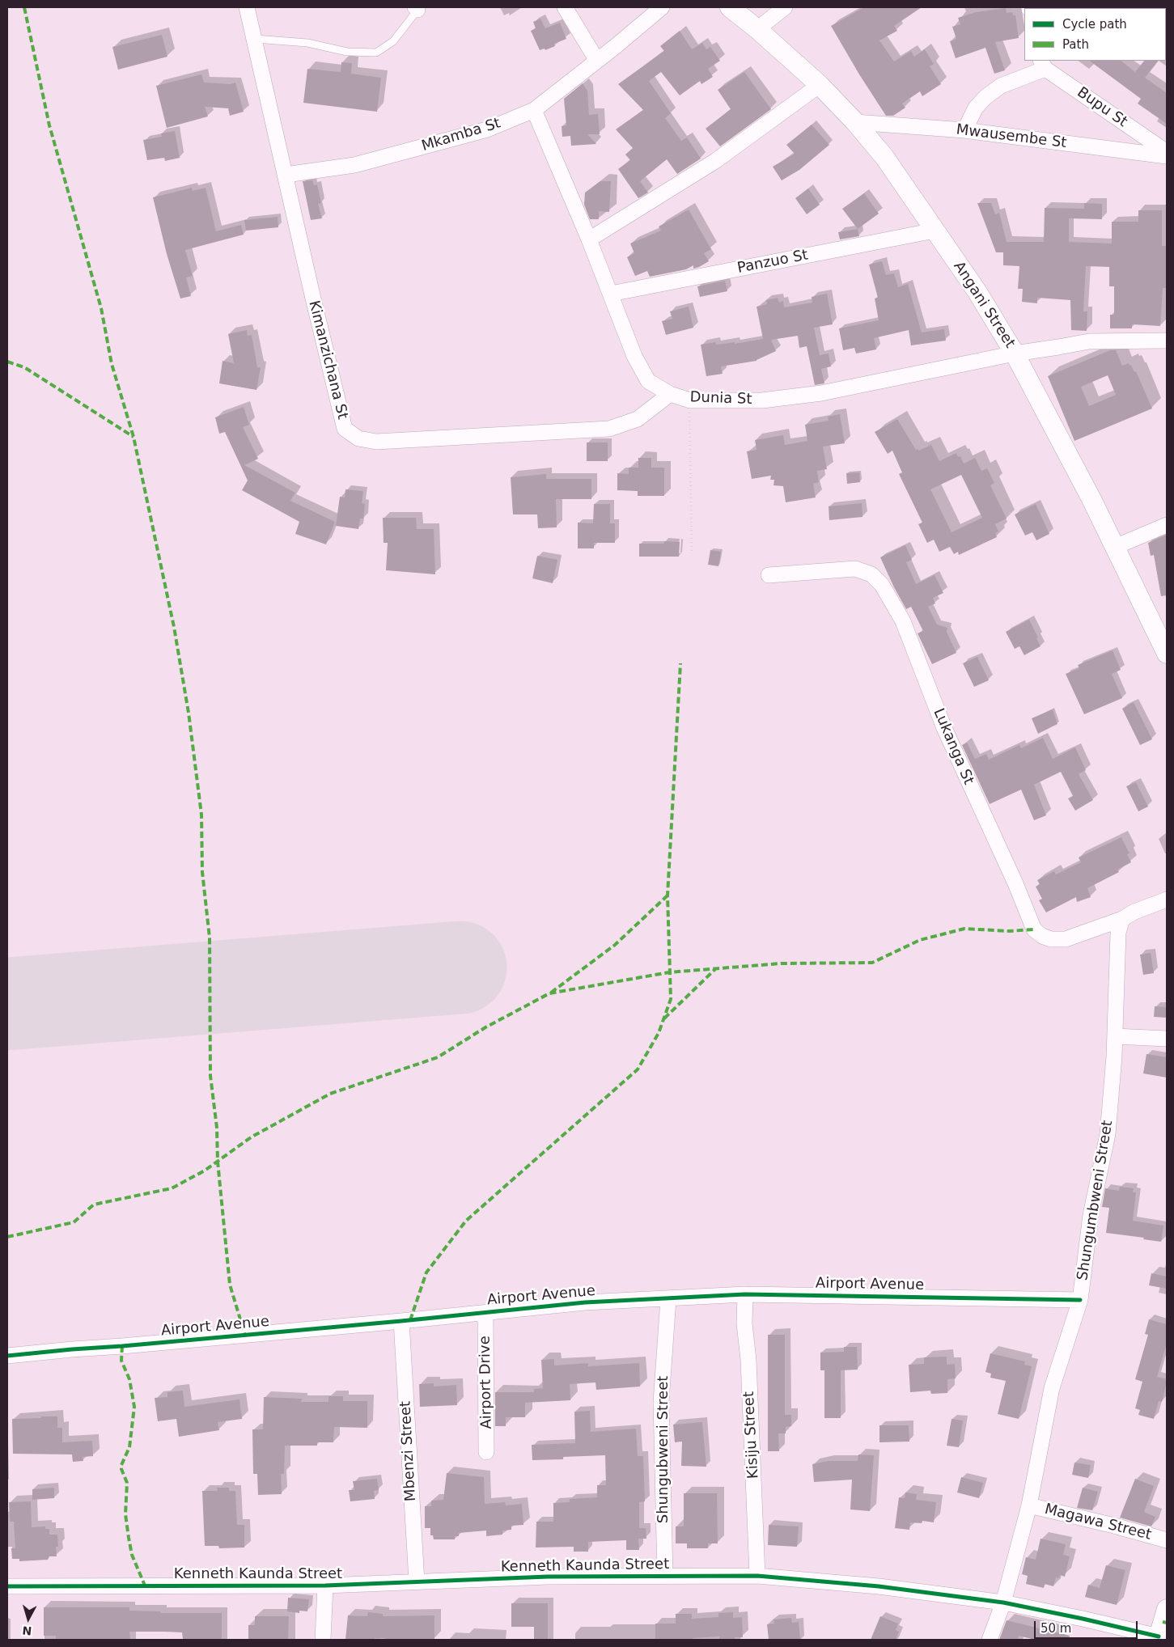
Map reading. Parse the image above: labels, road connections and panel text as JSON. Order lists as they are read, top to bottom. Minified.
{"streets":{"street":["Bupu St","Mkamba St","Mwausembe St","Panzuo St","Angani Street","Kimanzichana St","Dunia St","Lukanga St","Shungumbweni Street","Airport Avenue","Airport Drive","Kisiju Street","Shungubweni Street","Mbenzi Street","Magawa Street","Kenneth Kaunda Street"]},"crossings":[["Mkamba St","Kimanzichana St"],["Mkamba St","Dunia St"],["Mwausembe St","Angani Street"],["Panzuo St","Angani Street"],["Panzuo St","Dunia St"],["Angani Street","Dunia St"],["Kimanzichana St","Dunia St"],["Lukanga St","Shungumbweni Street"],["Shungumbweni Street","Airport Avenue"],["Shungumbweni Street","Magawa Street"],["Shungumbweni Street","Kenneth Kaunda Street"],["Airport Avenue","Airport Drive"],["Airport Avenue","Kisiju Street"],["Airport Avenue","Shungubweni Street"],["Airport Avenue","Mbenzi Street"],["Kisiju Street","Kenneth Kaunda Street"],["Shungubweni Street","Kenneth Kaunda Street"],["Mbenzi Street","Kenneth Kaunda Street"]],"legend":["Cycle path","Path"],"scale_bar":"50 m","north":"bottom"}
